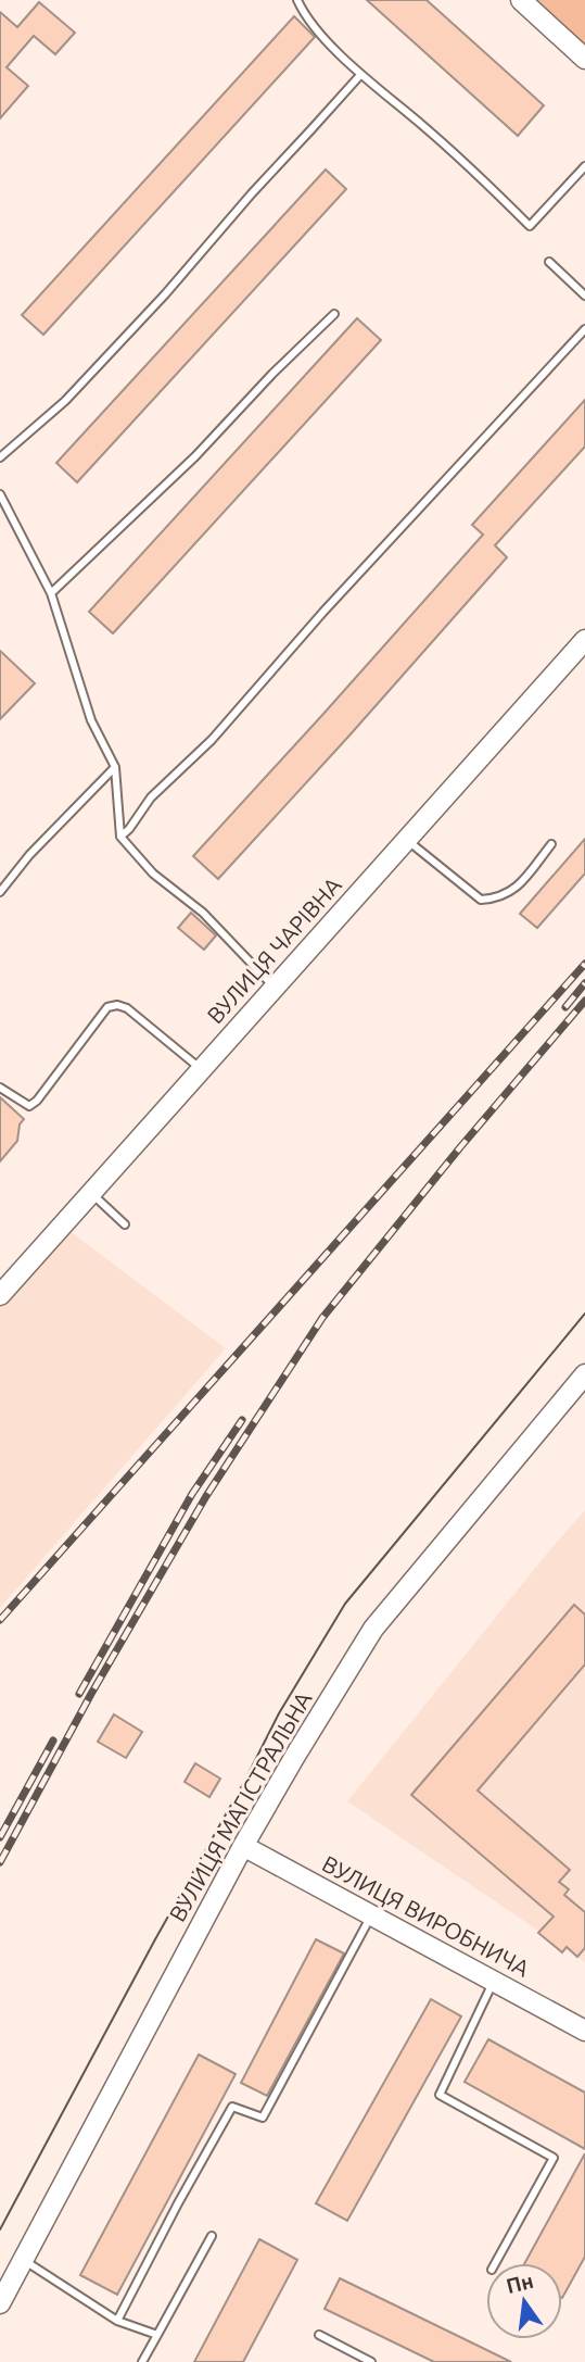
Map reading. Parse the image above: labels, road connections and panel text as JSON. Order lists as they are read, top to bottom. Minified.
{"streets":{"street":["ВУЛИЦЯ ЧАРІВНА","ВУЛИЦЯ МАГІСТРАЛЬНА","ВУЛИЦЯ ВИРОБНИЧА"]},"crossings":[["ВУЛИЦЯ МАГІСТРАЛЬНА","ВУЛИЦЯ ВИРОБНИЧА"]],"north":"top"}
